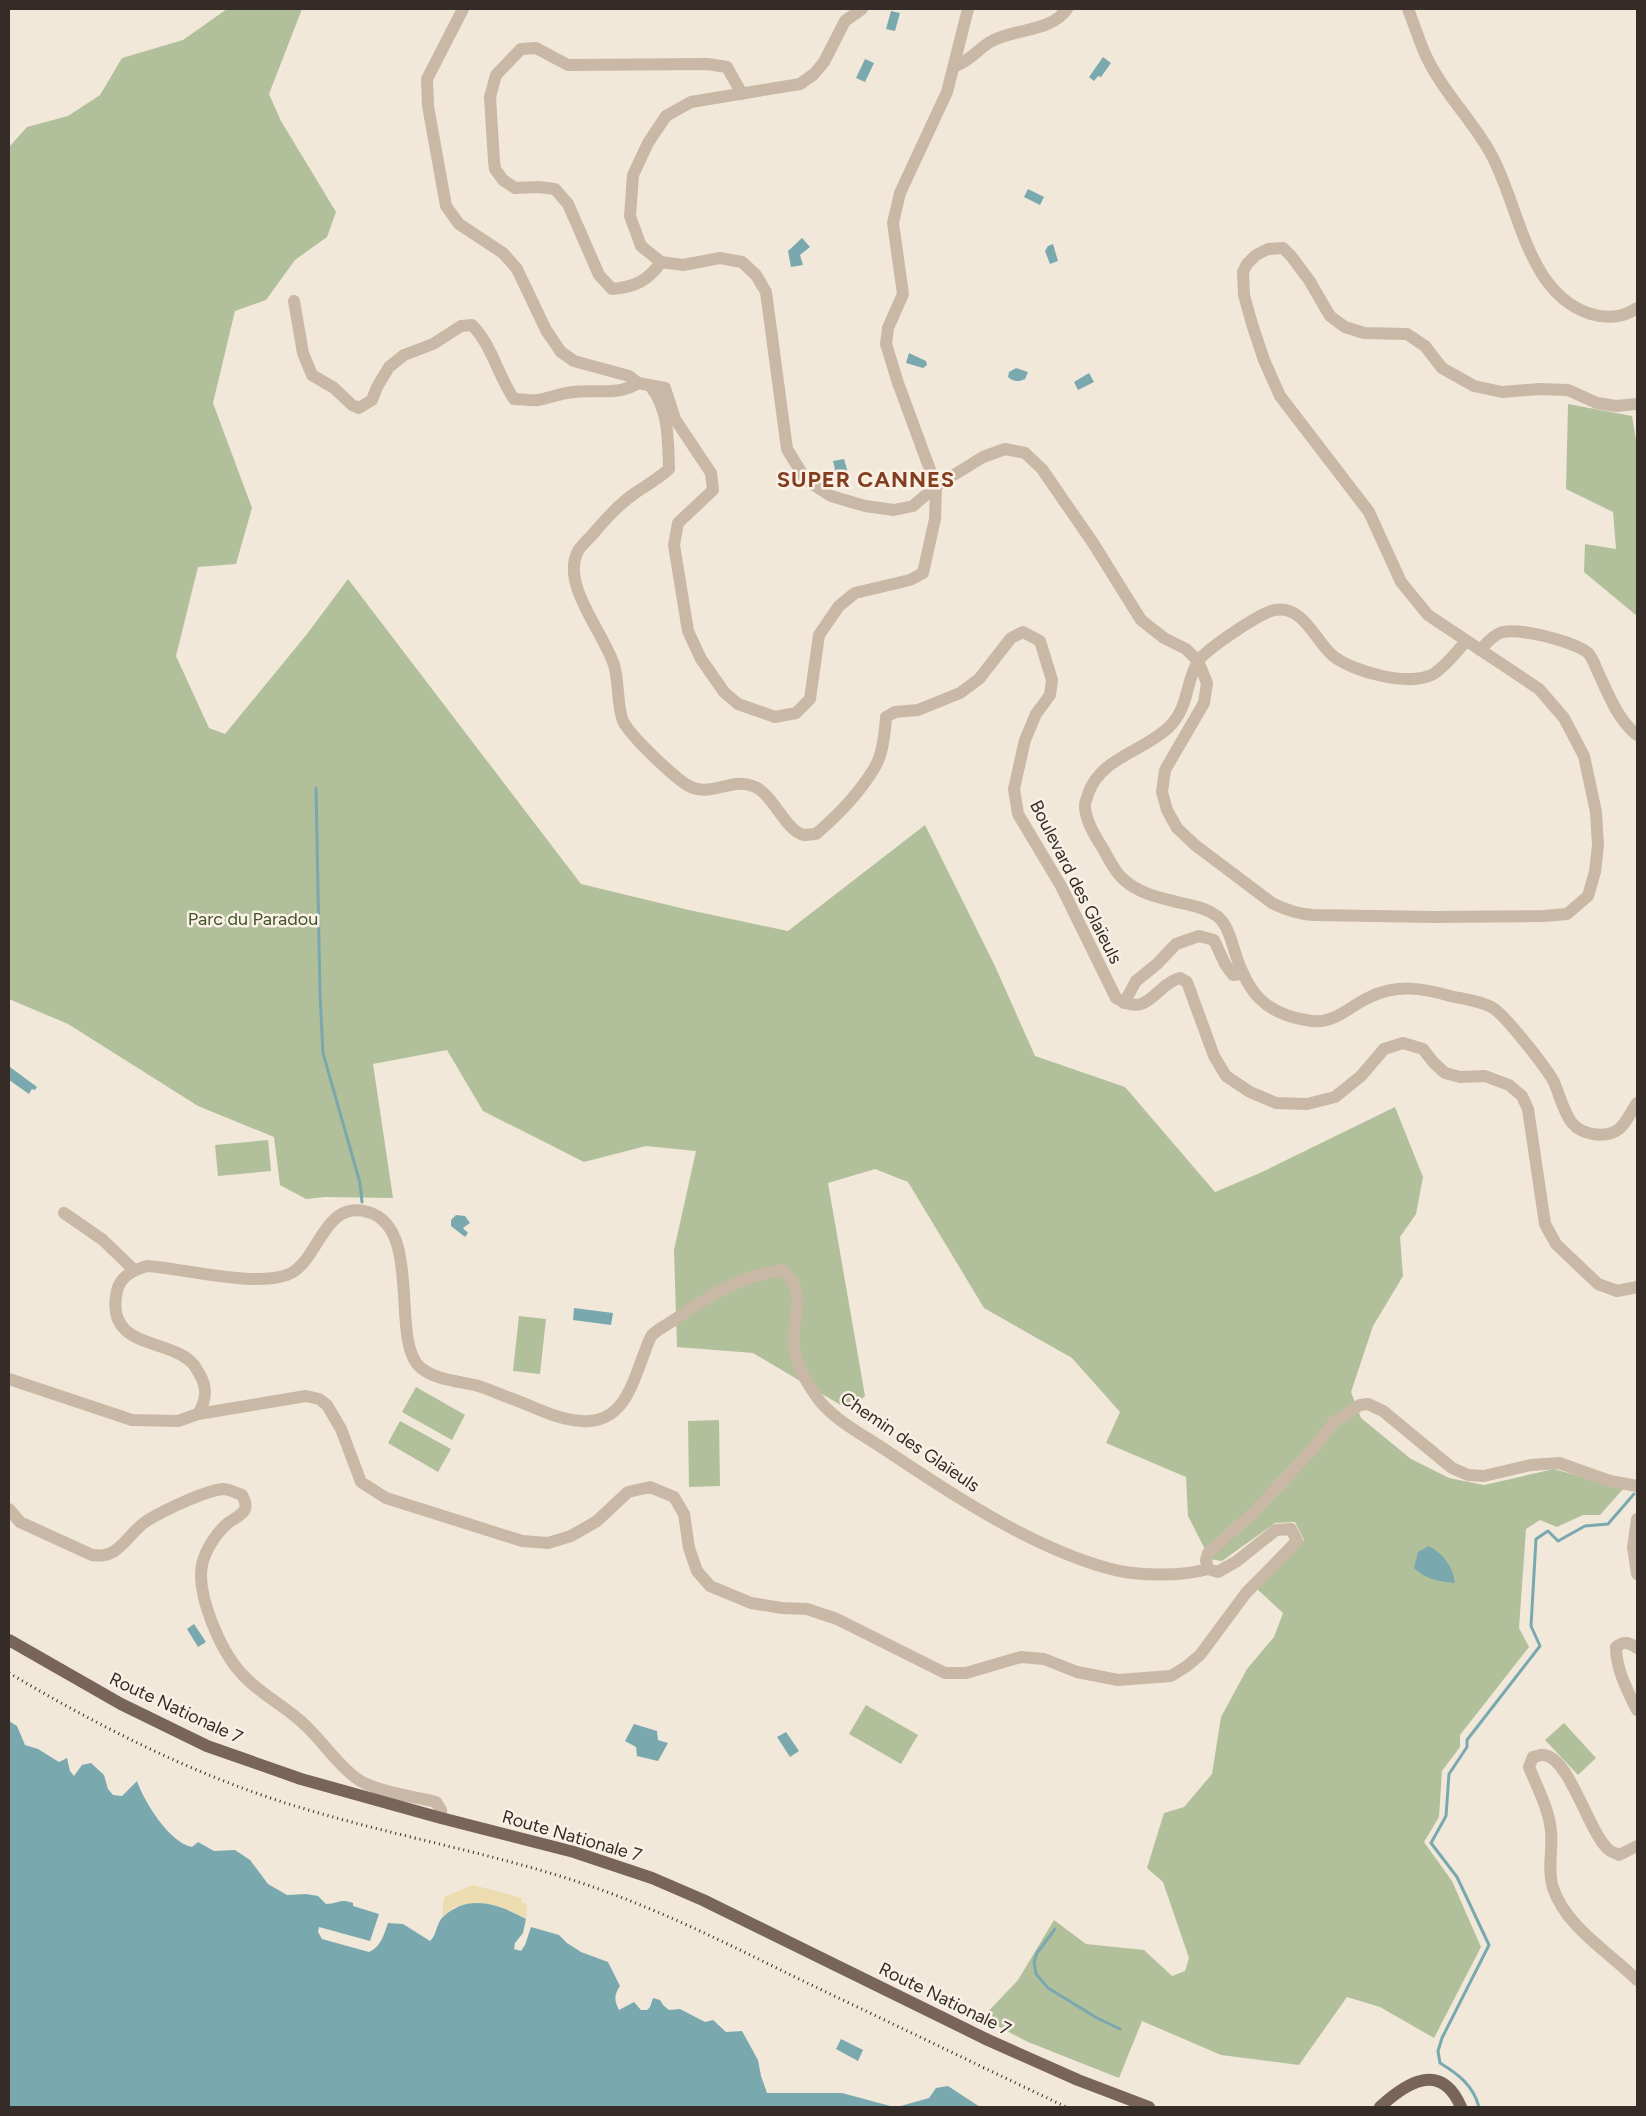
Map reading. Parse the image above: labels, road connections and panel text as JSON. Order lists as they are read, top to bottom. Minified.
{"streets":{"main road":["Route Nationale 7"],"street":["Boulevard des Glaïeuls","Chemin des Glaïeuls"]},"districts":["SUPER CANNES"],"parks":["Parc du Paradou"]}
